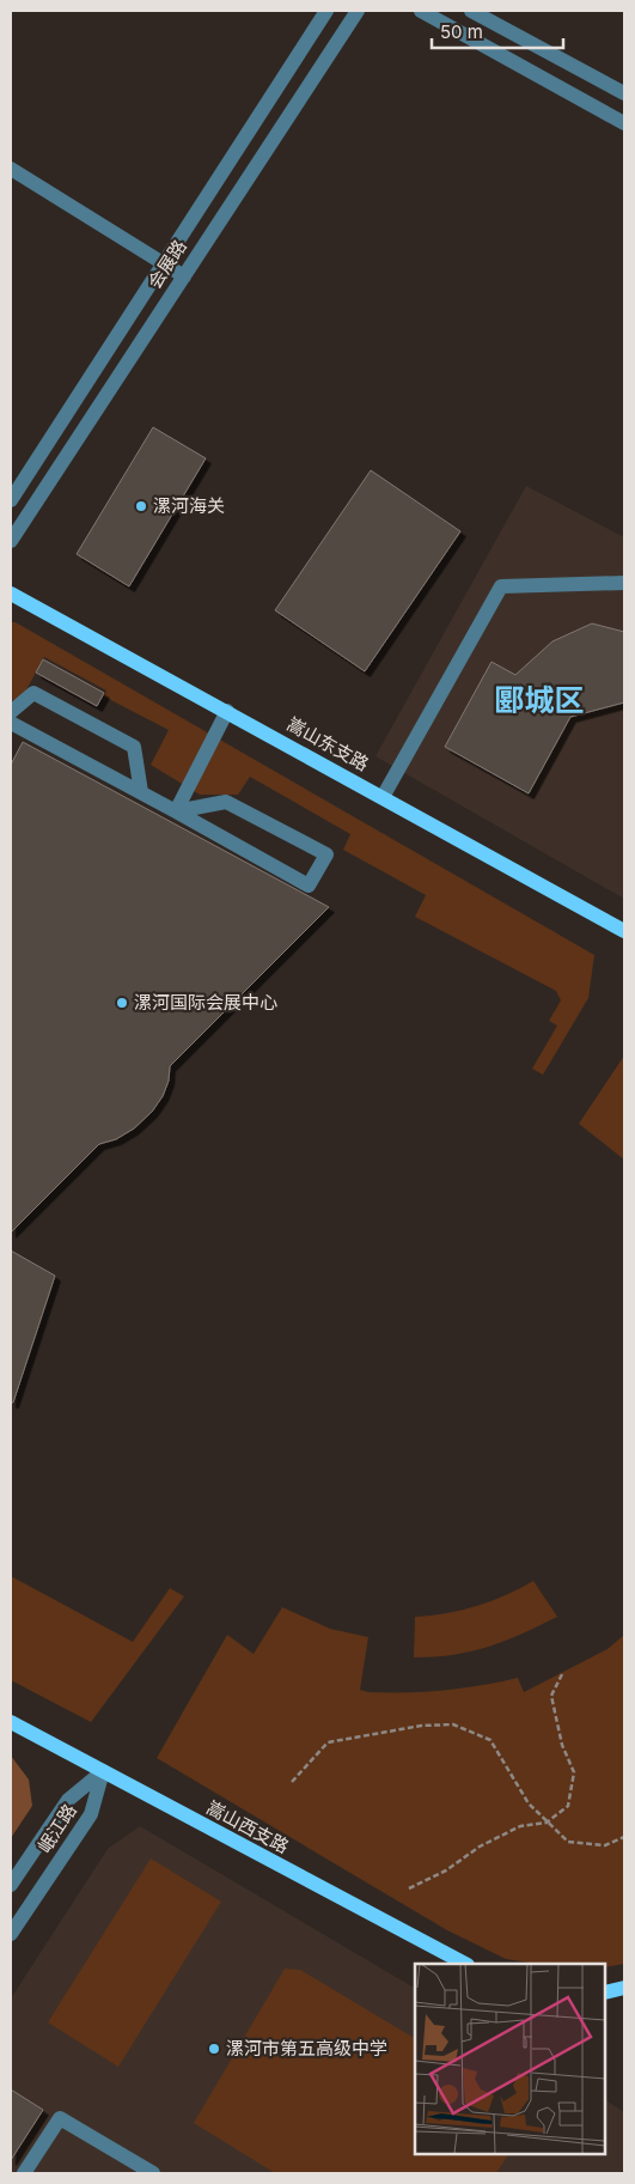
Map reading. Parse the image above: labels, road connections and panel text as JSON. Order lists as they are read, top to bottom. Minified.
{"streets":{"main road":["嵩山东支路","嵩山西支路"],"street":["会展路","岷江路"]},"crossings":[["嵩山西支路","岷江路"]],"districts":["郾城区"],"places":["漯河海关","漯河国际会展中心","漯河市第五高级中学"],"scale_bar":"50 m"}
